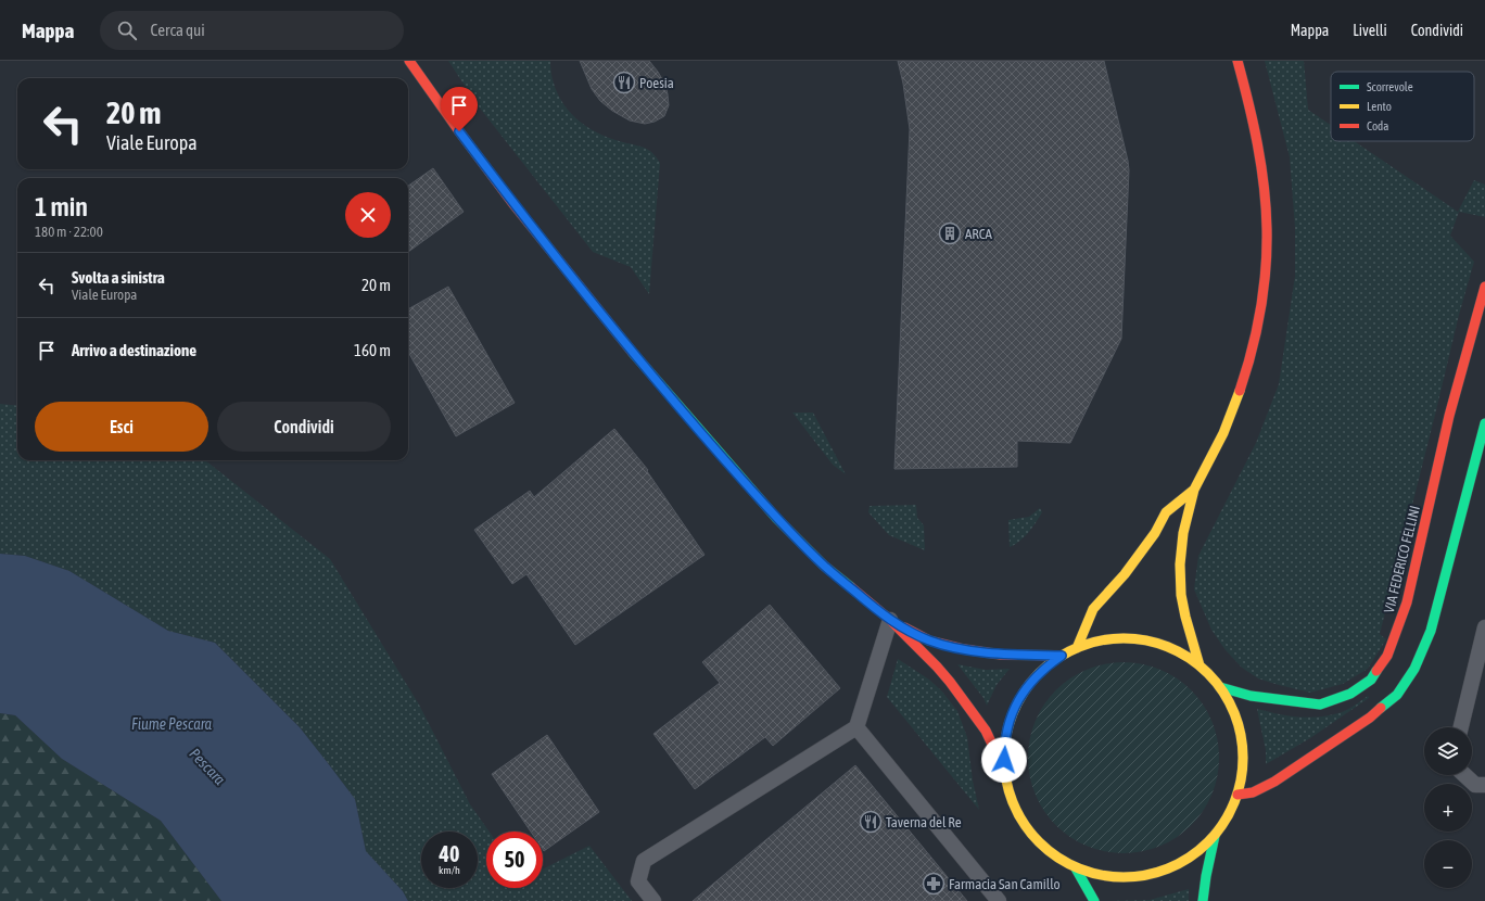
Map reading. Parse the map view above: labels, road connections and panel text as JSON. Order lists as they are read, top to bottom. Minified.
{"streets":{"main road":["VIA FEDERICO FELLINI"]},"water":["Fiume Pescara","Pescara"],"places":{"restaurant":["Poesia","Taverna del Re"],"building":["ARCA"],"pharmacy":["Farmacia San Camillo"]},"legend":["Scorrevole","Lento","Coda"],"page":{"header":"Mappa","search":"Cerca qui","nav":["Mappa","Livelli","Condividi"],"turn":["20 m","Viale Europa"],"heading":["1 min","180 m · 22:00"],"list":[{"name":"Svolta a sinistra","note":"Viale Europa","value":"20 m"},{"name":"Arrivo a destinazione","value":"160 m"}],"buttons":["Esci","Condividi"],"map_buttons":["+","−"],"speed":"40 km/h","limit":"50"}}
